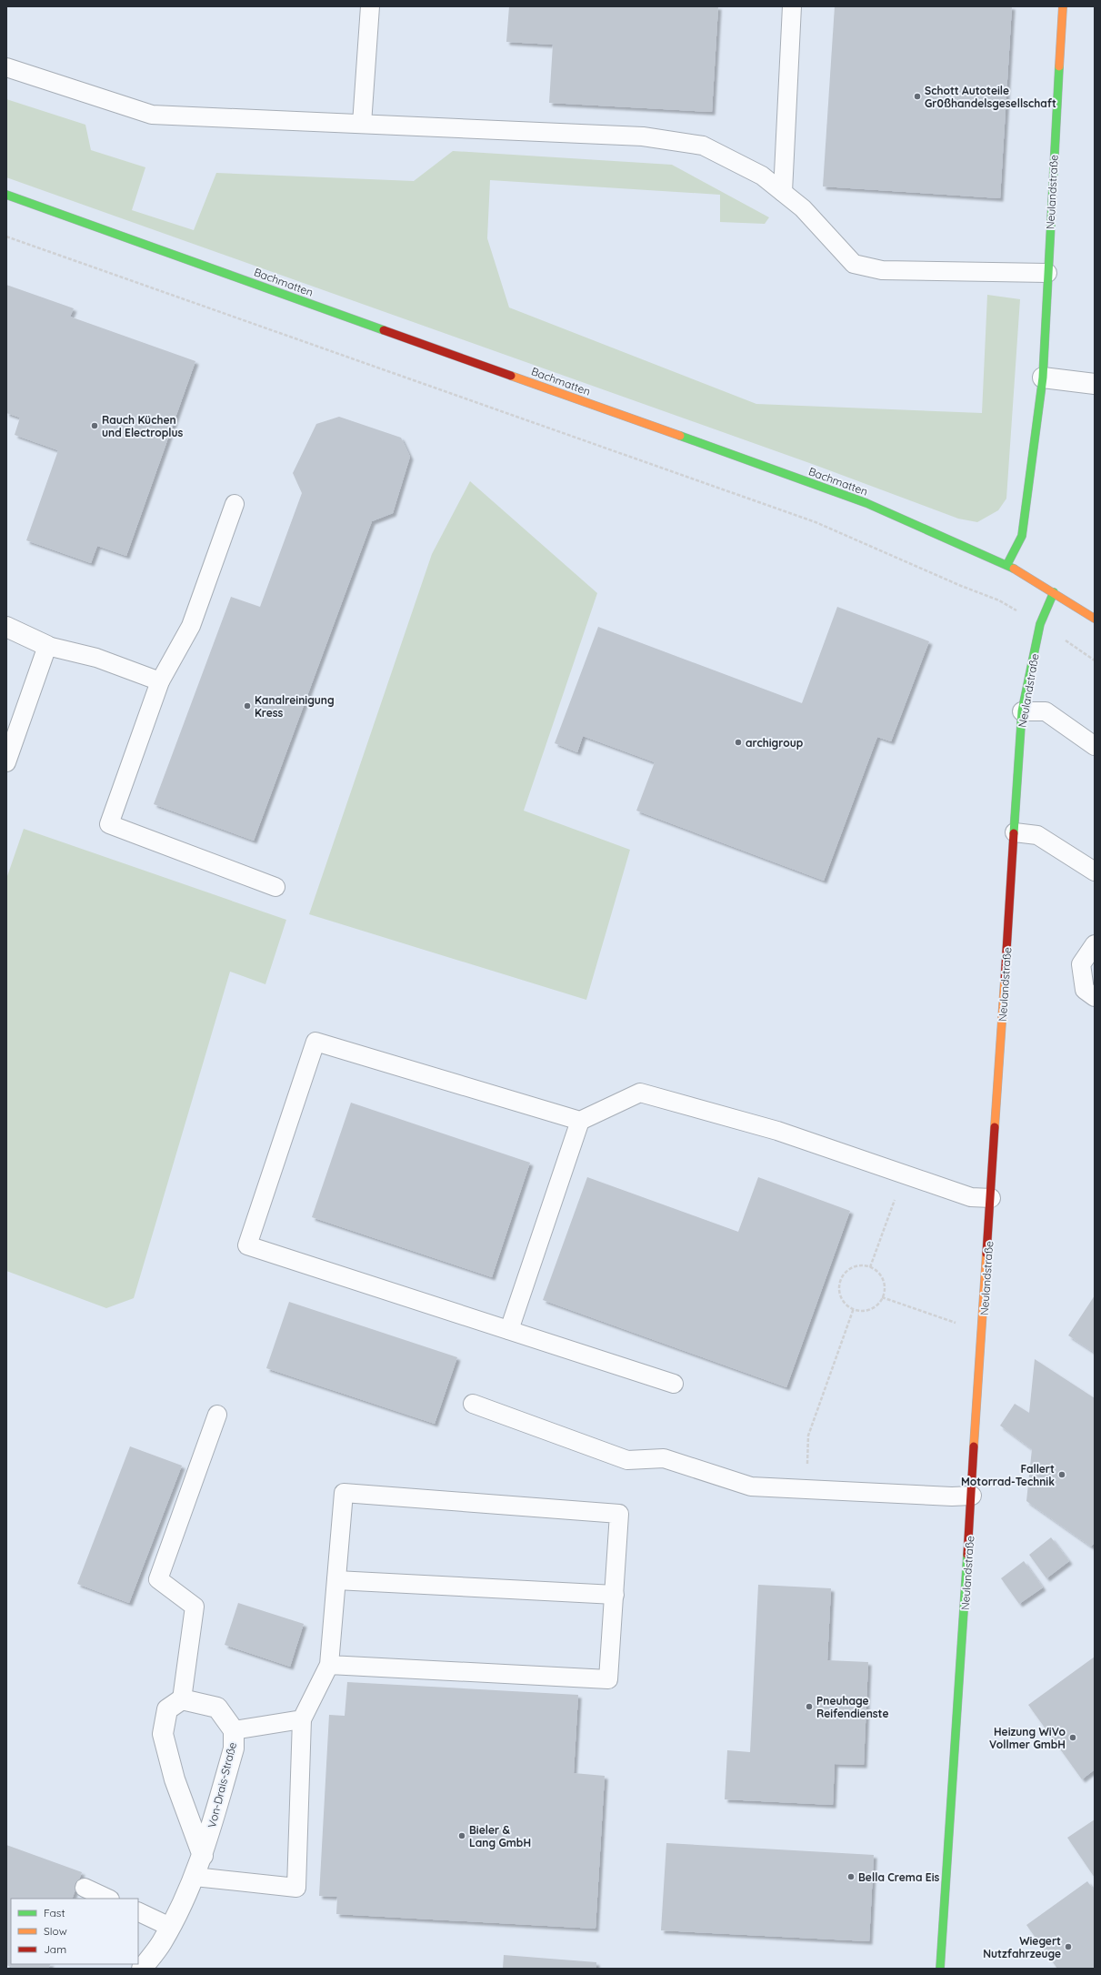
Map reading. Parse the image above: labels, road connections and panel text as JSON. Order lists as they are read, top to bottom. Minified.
{"streets":{"street":["Neulandstraße","Bachmatten","Von-Drais-Straße"]},"crossings":[["Neulandstraße","Bachmatten"]],"places":["Schott Autoteile Gr0ßhandelsgesellschaft","Rauch Küchen und Electroplus","Kanalreinigung Kress","archigroup","Fallert Motorrad-Technik","Pneuhage Reifendienste","Heizung WiVo Vollmer GmbH","Bieler & Lang GmbH","Bella Crema Eis","Wiegert Nutzfahrzeuge"],"legend":["Fast","Slow","Jam"]}
